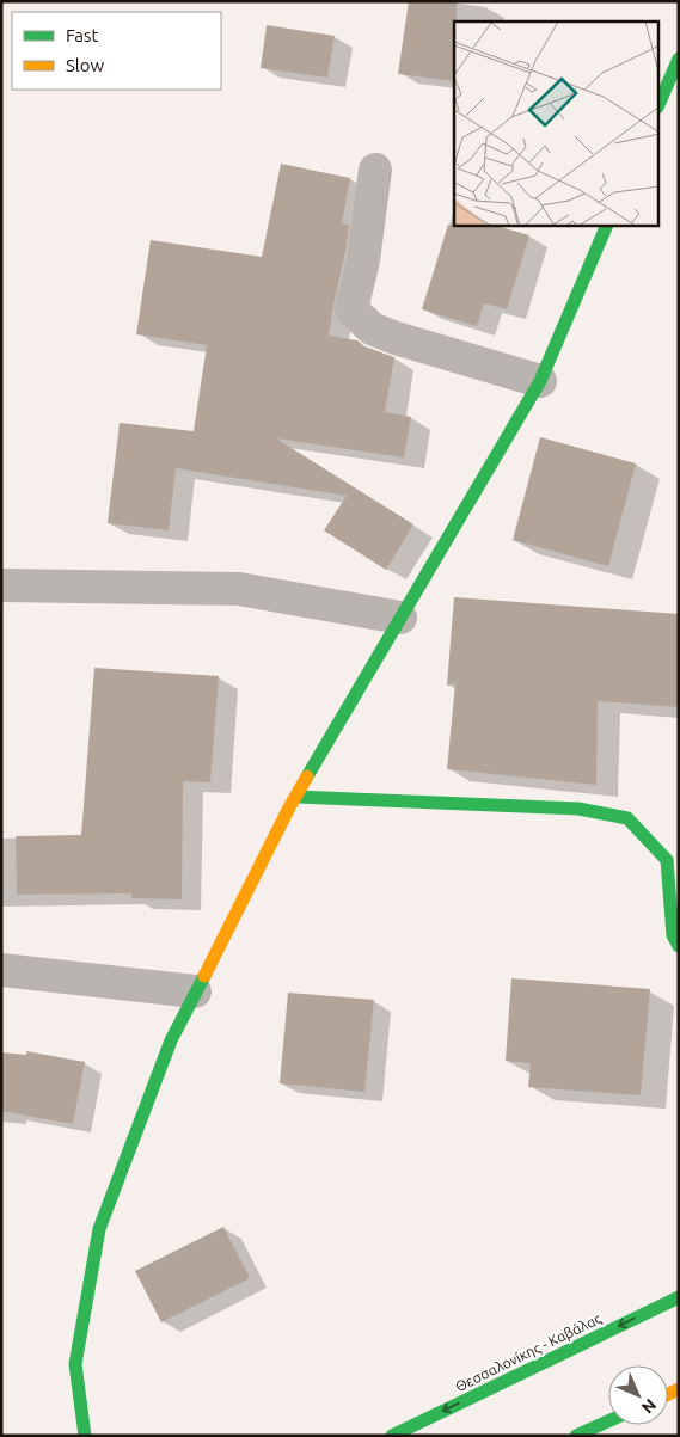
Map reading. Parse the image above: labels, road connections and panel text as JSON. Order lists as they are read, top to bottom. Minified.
{"streets":{"street":["Θεσσαλονίκης - Καβάλας"]},"one_way":["Θεσσαλονίκης - Καβάλας"],"legend":["Fast","Slow"],"north":"bottom right"}
